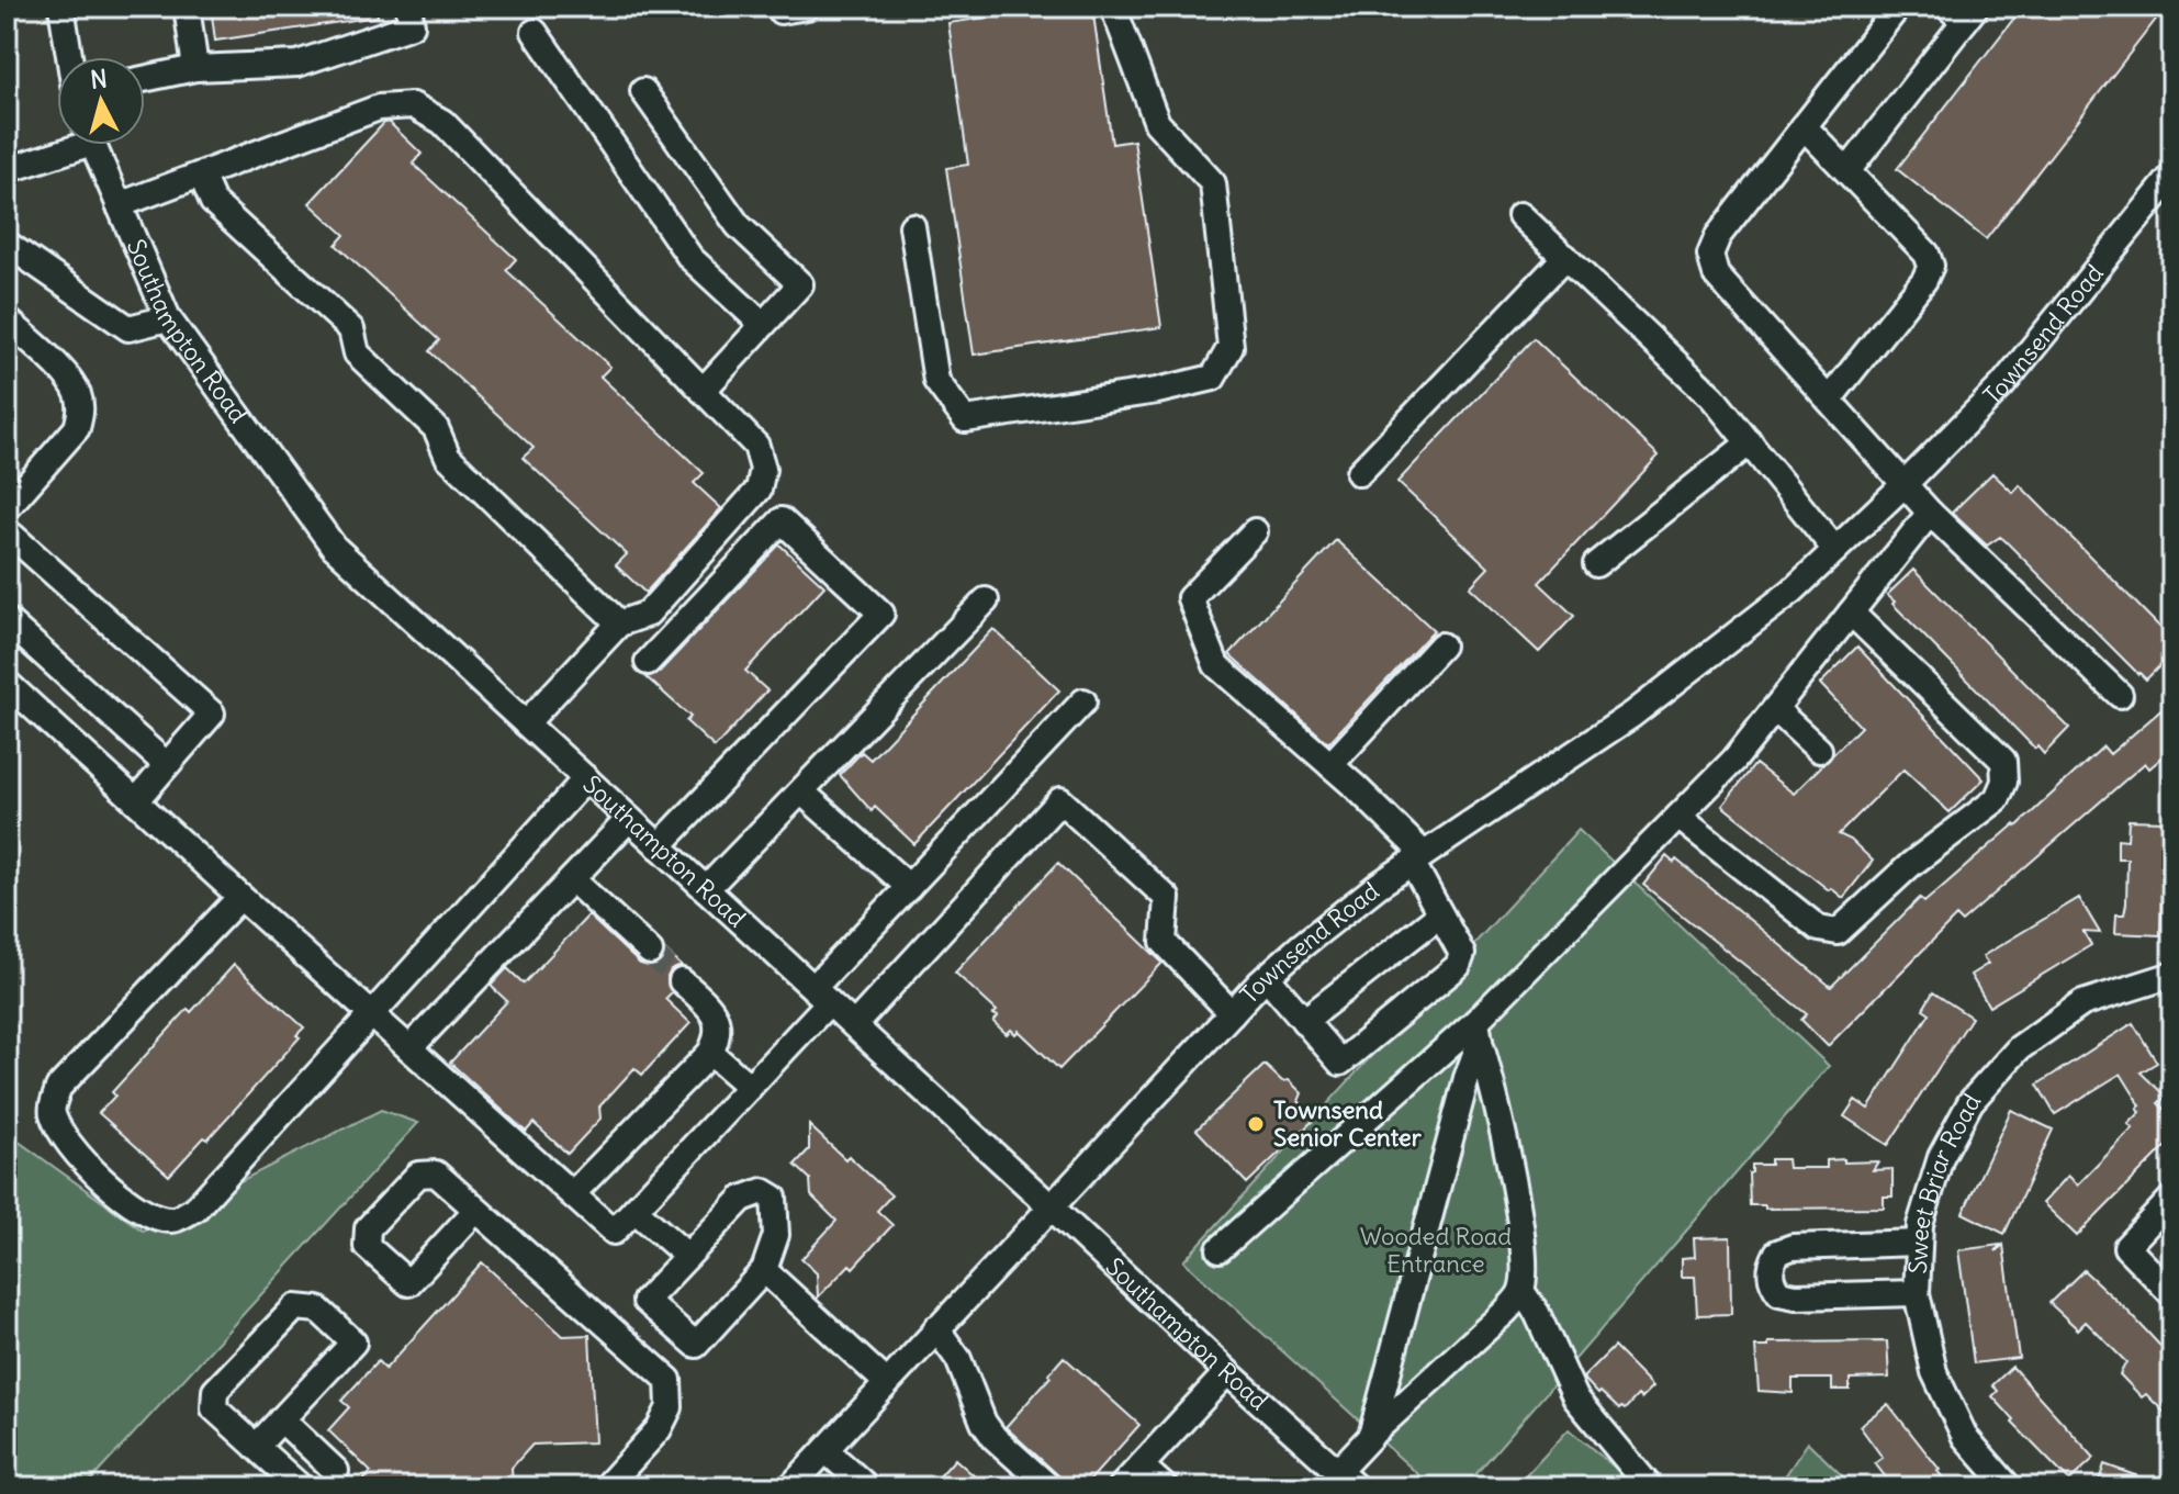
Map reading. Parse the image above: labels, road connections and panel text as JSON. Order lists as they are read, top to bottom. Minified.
{"streets":{"street":["Southampton Road","Townsend Road","Sweet Briar Road"]},"crossings":[["Southampton Road","Townsend Road"]],"parks":["Wooded Road Entrance"],"places":["Townsend Senior Center"],"north":"top"}
